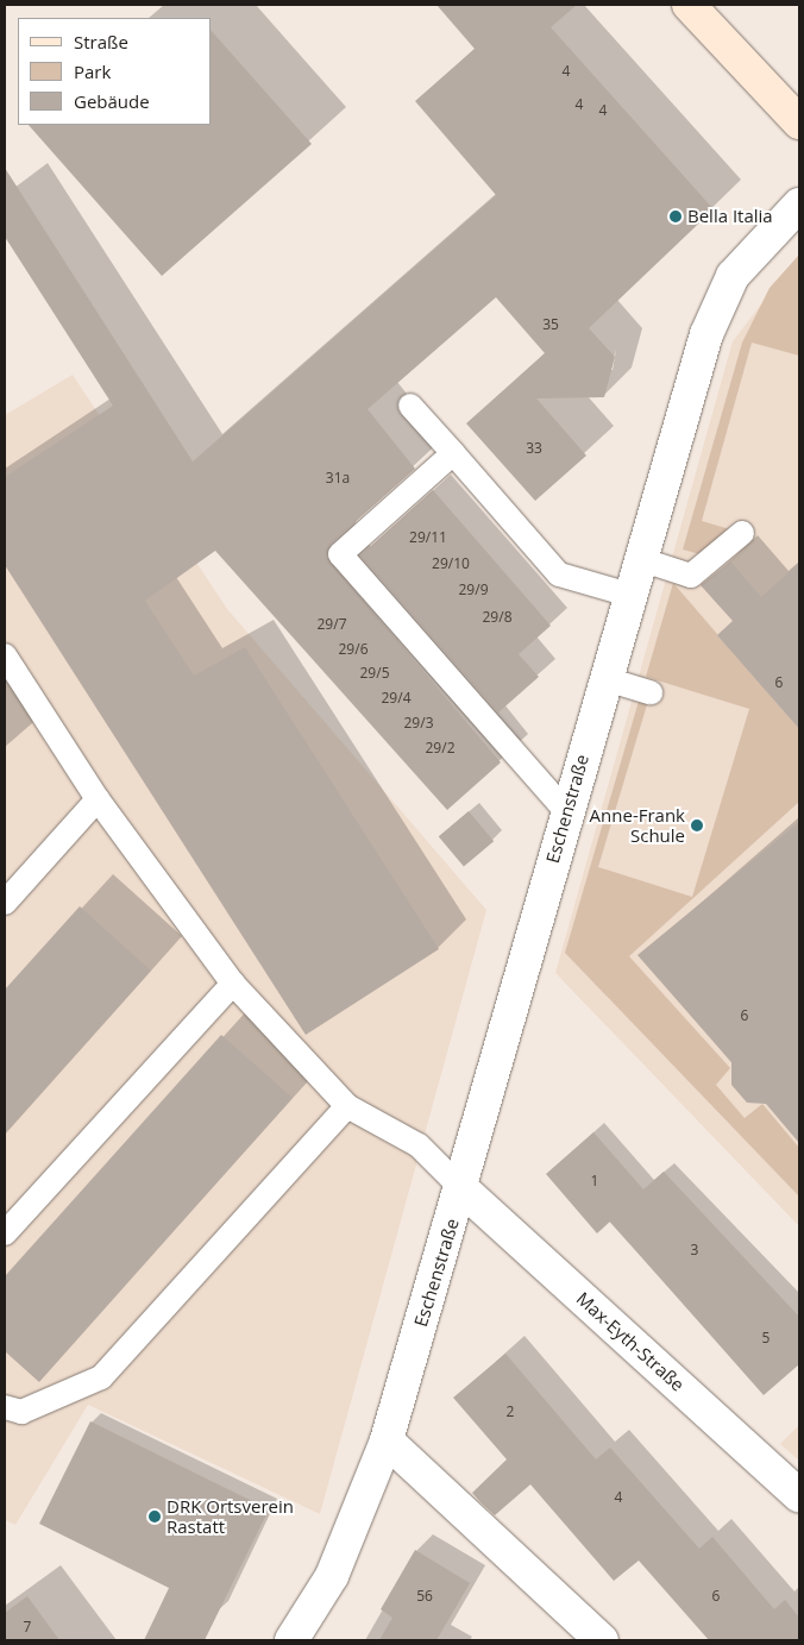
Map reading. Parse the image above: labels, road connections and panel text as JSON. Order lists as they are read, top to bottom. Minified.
{"streets":{"street":["Eschenstraße","Max-Eyth-Straße"]},"crossings":[["Eschenstraße","Max-Eyth-Straße"]],"places":["Bella Italia","Anne-Frank Schule","DRK Ortsverein Rastatt"],"house_numbers":["4","4","4","35","33","31a","29/11","29/10","29/9","29/8","29/7","29/6","29/5","6","29/4","29/3","29/2","6","1","3","5","2","4","56","6","7"],"legend":["Straße","Park","Gebäude"]}
